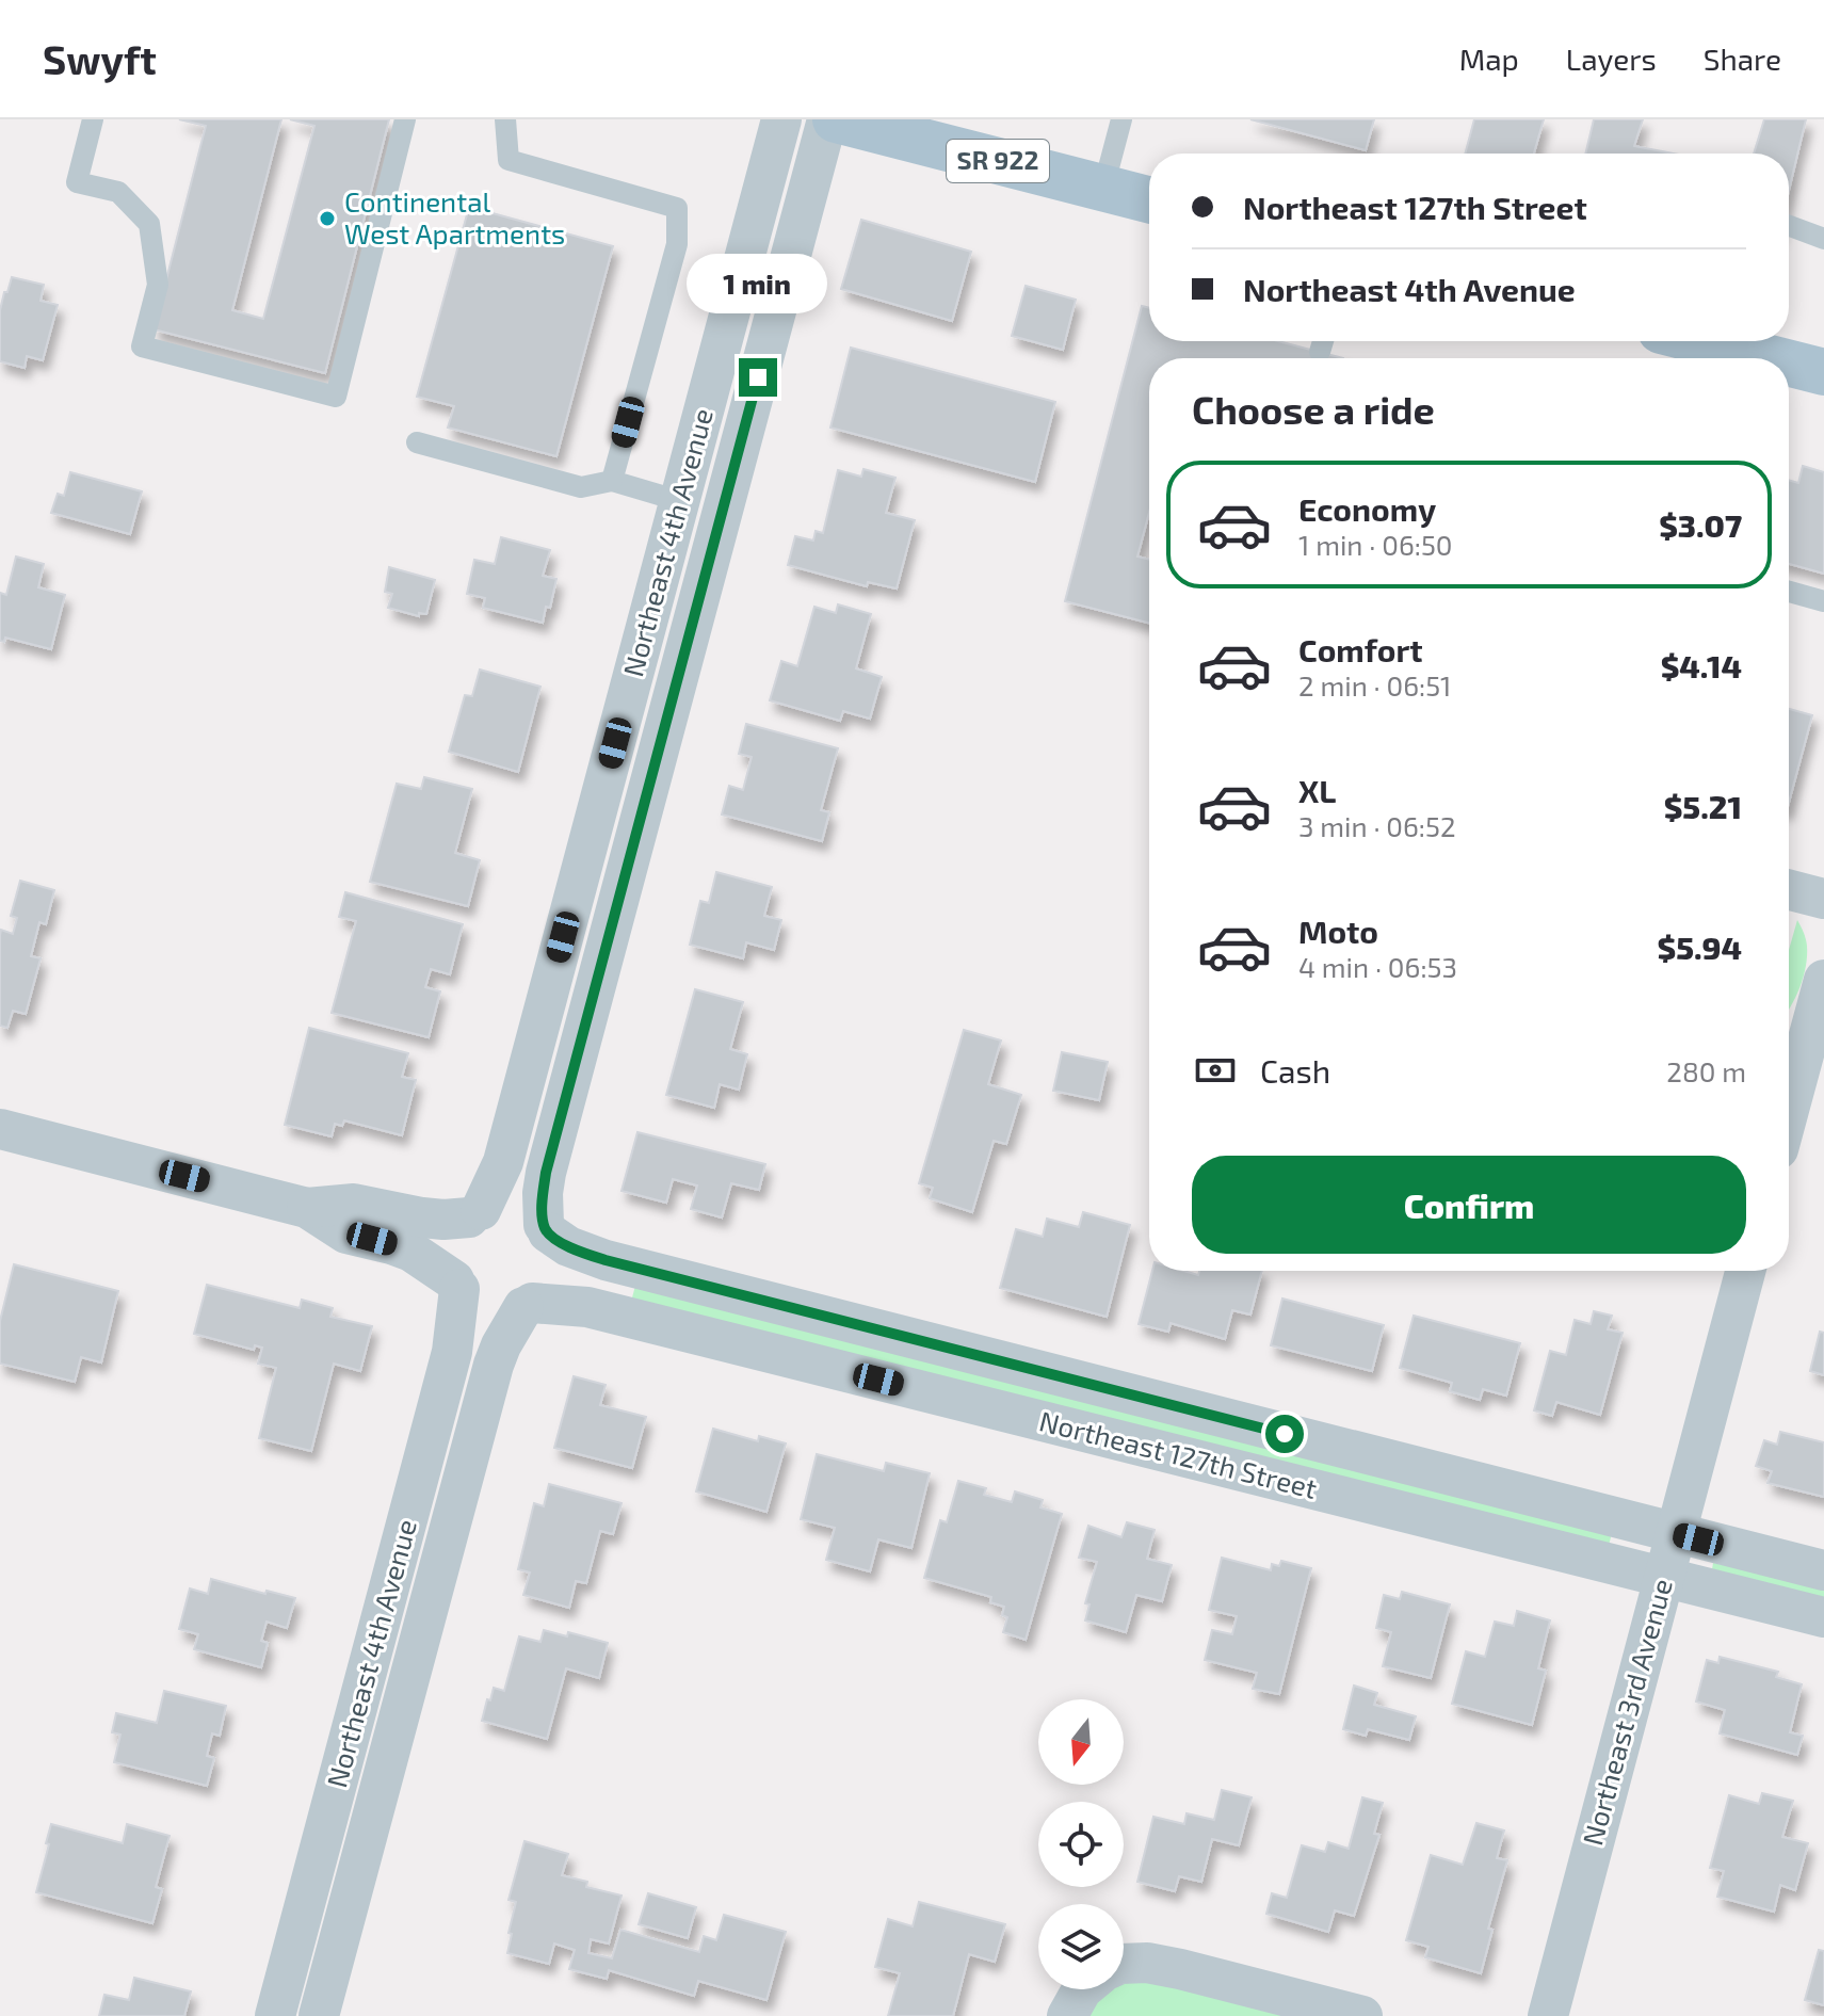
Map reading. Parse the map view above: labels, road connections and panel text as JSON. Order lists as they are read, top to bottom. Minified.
{"streets":{"main road":["SR 922"],"street":["Northeast 4th Avenue","Northeast 127th Street","Northeast 3rd Avenue"]},"crossings":[["Northeast 4th Avenue","Northeast 127th Street"],["Northeast 127th Street","Northeast 3rd Avenue"]],"places":["Continental West Apartments"],"north":"bottom","page":{"header":"Swyft","nav":["Map","Layers","Share"],"banner":["Northeast 127th Street","Northeast 4th Avenue"],"bubble":"1 min","heading":"Choose a ride","list":[{"name":"Economy","note":"1 min · 06:50","value":"$3.07"},{"name":"Comfort","note":"2 min · 06:51","value":"$4.14"},{"name":"XL","note":"3 min · 06:52","value":"$5.21"},{"name":"Moto","note":"4 min · 06:53","value":"$5.94"}],"pay":["Cash","280 m"],"buttons":"Confirm"}}
